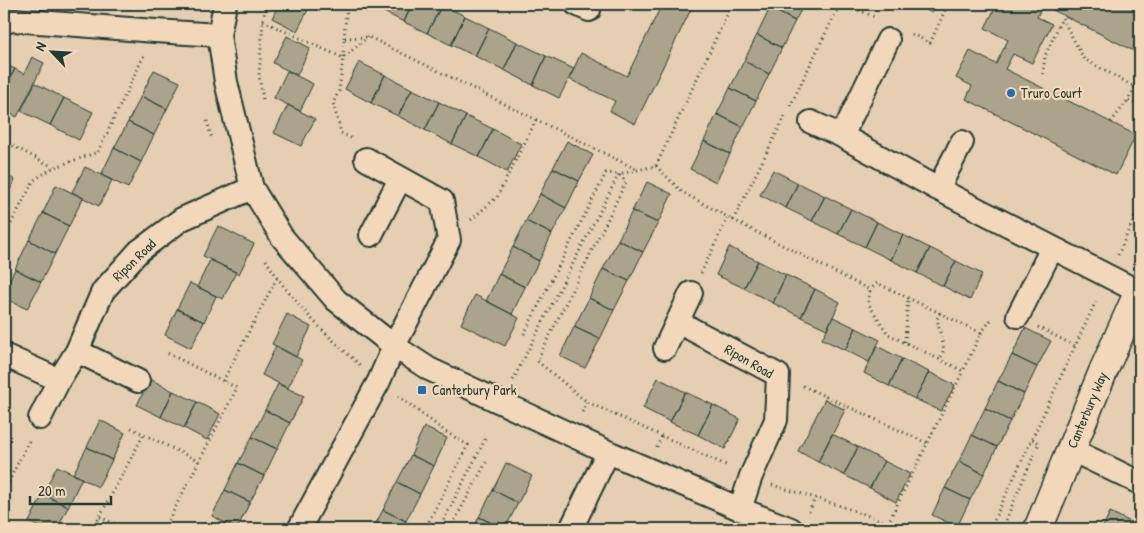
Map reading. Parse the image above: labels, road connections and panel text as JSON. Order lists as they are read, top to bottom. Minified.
{"streets":{"street":["Ripon Road","Canterbury Way"]},"places":{"other":["Truro Court"],"transit":["Canterbury Park"]},"scale_bar":"20 m","north":"top left"}
